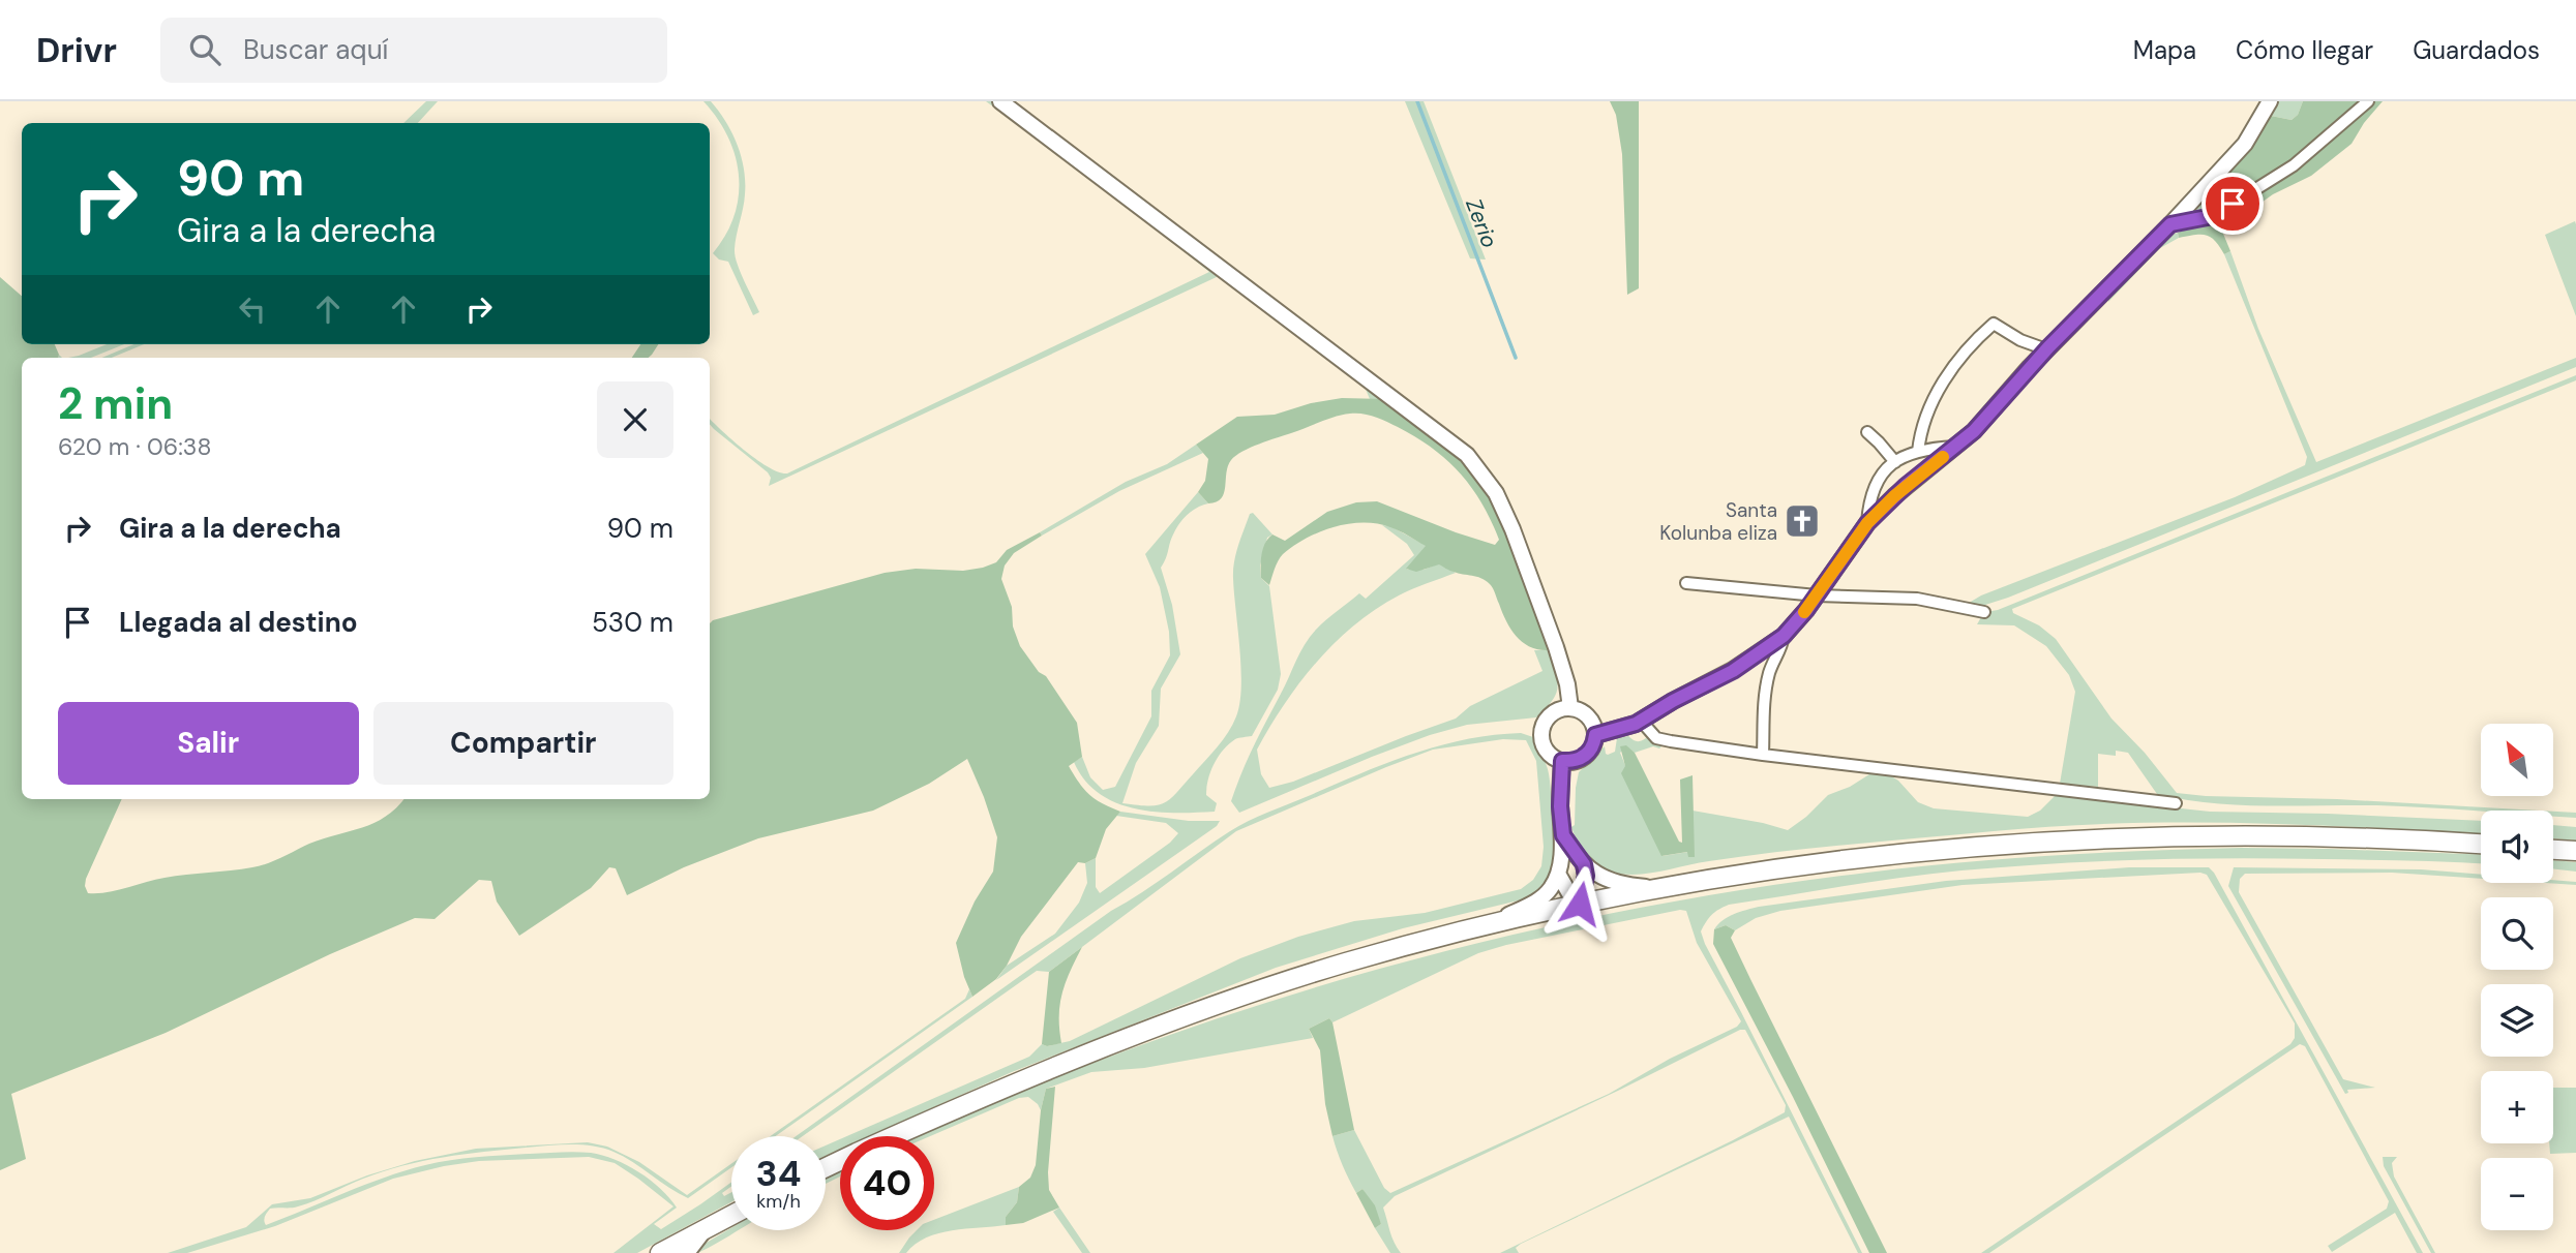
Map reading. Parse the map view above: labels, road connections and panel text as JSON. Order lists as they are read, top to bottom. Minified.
{"water":["Zerio"],"places":{"church":["Santa Kolunba eliza"]},"north":"top left","page":{"header":"Drivr","search":"Buscar aquí","nav":["Mapa","Cómo llegar","Guardados"],"turn":["90 m","Gira a la derecha"],"heading":["2 min","620 m · 06:38"],"list":[{"name":"Gira a la derecha","value":"90 m"},{"name":"Llegada al destino","value":"530 m"}],"buttons":["Salir","Compartir"],"map_buttons":["+","−"],"speed":"34 km/h","limit":"40"}}
